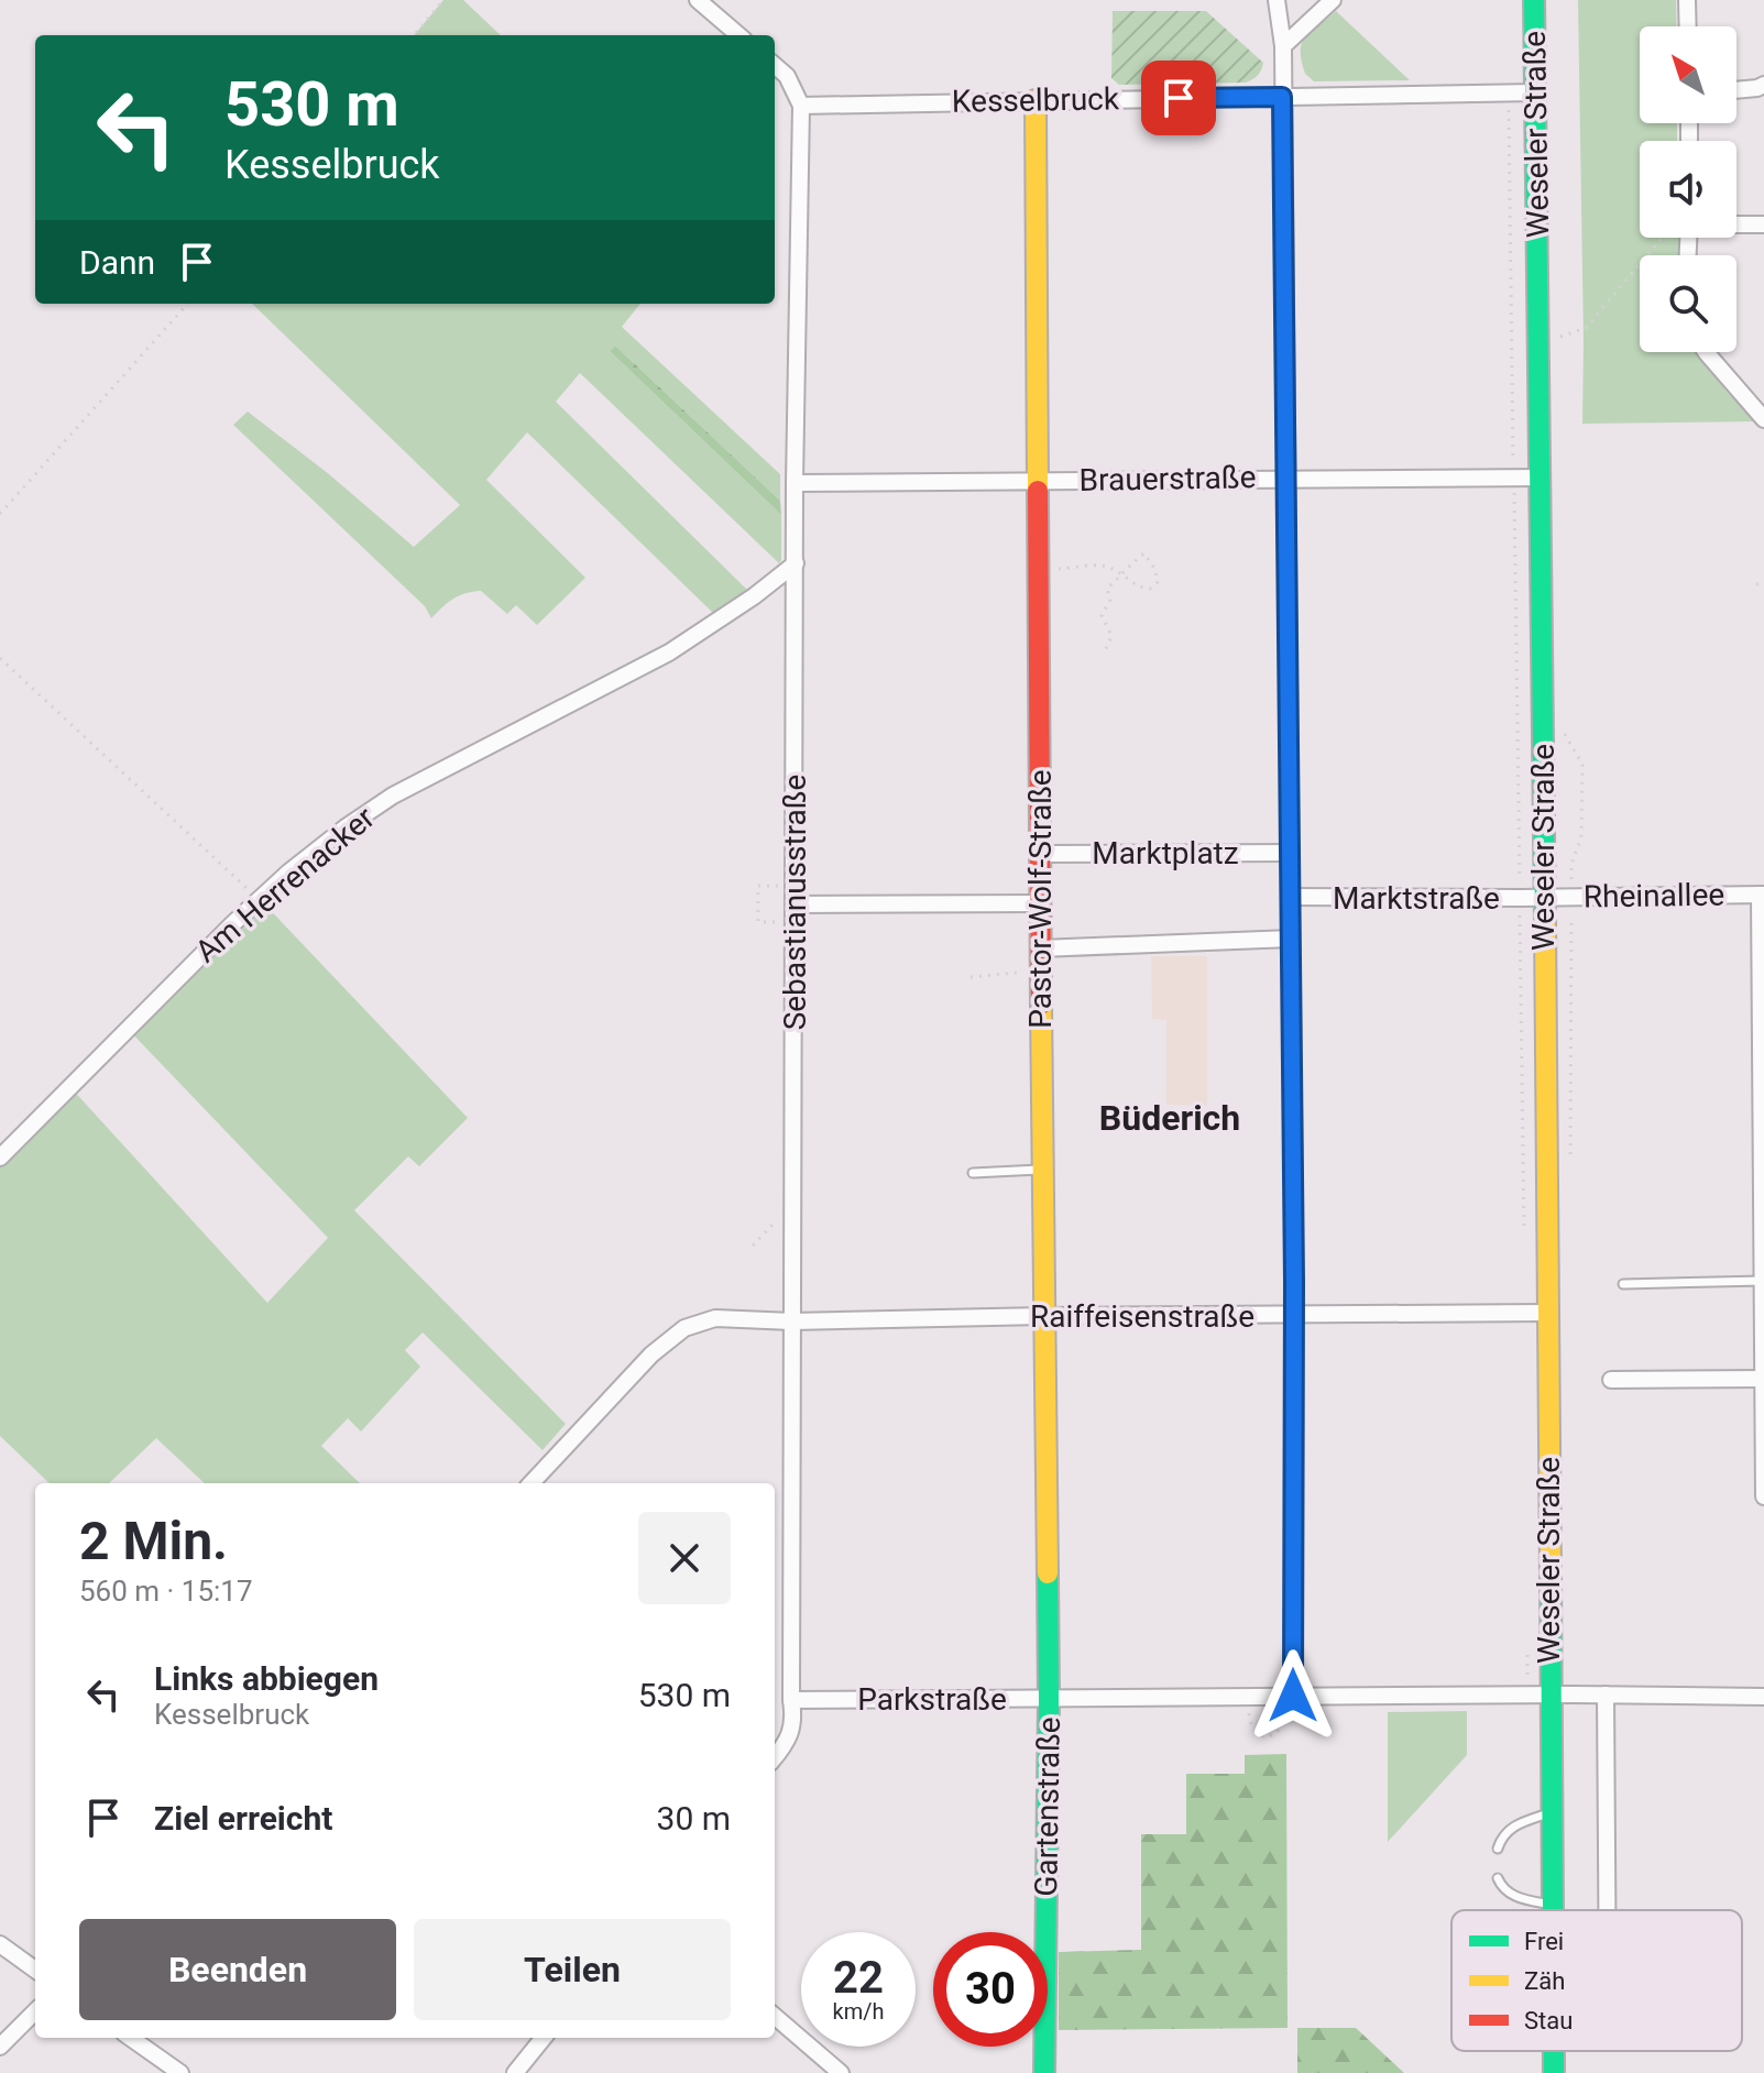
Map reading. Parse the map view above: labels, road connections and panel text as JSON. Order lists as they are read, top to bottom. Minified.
{"streets":{"street":["Kesselbruck","Weseler Straße","Brauerstraße","Marktplatz","Am Herrenacker","Rheinallee","Marktstraße","Pastor-Wolf-Straße","Sebastianusstraße","Raiffeisenstraße","Parkstraße","Gartenstraße"]},"crossings":[["Kesselbruck","Weseler Straße"],["Kesselbruck","Pastor-Wolf-Straße"],["Kesselbruck","Sebastianusstraße"],["Weseler Straße","Brauerstraße"],["Weseler Straße","Rheinallee"],["Weseler Straße","Marktstraße"],["Weseler Straße","Raiffeisenstraße"],["Weseler Straße","Parkstraße"],["Brauerstraße","Pastor-Wolf-Straße"],["Brauerstraße","Sebastianusstraße"],["Marktplatz","Pastor-Wolf-Straße"],["Am Herrenacker","Sebastianusstraße"],["Rheinallee","Marktstraße"],["Pastor-Wolf-Straße","Raiffeisenstraße"],["Pastor-Wolf-Straße","Parkstraße"],["Pastor-Wolf-Straße","Gartenstraße"],["Sebastianusstraße","Raiffeisenstraße"],["Sebastianusstraße","Parkstraße"],["Parkstraße","Gartenstraße"]],"districts":["Büderich"],"legend":["Frei","Zäh","Stau"],"north":"top left","page":{"turn":["530 m","Kesselbruck"],"then":"Dann","heading":["2 Min.","560 m · 15:17"],"list":[{"name":"Links abbiegen","note":"Kesselbruck","value":"530 m"},{"name":"Ziel erreicht","value":"30 m"}],"buttons":["Beenden","Teilen"],"speed":"22 km/h","limit":"30"}}
